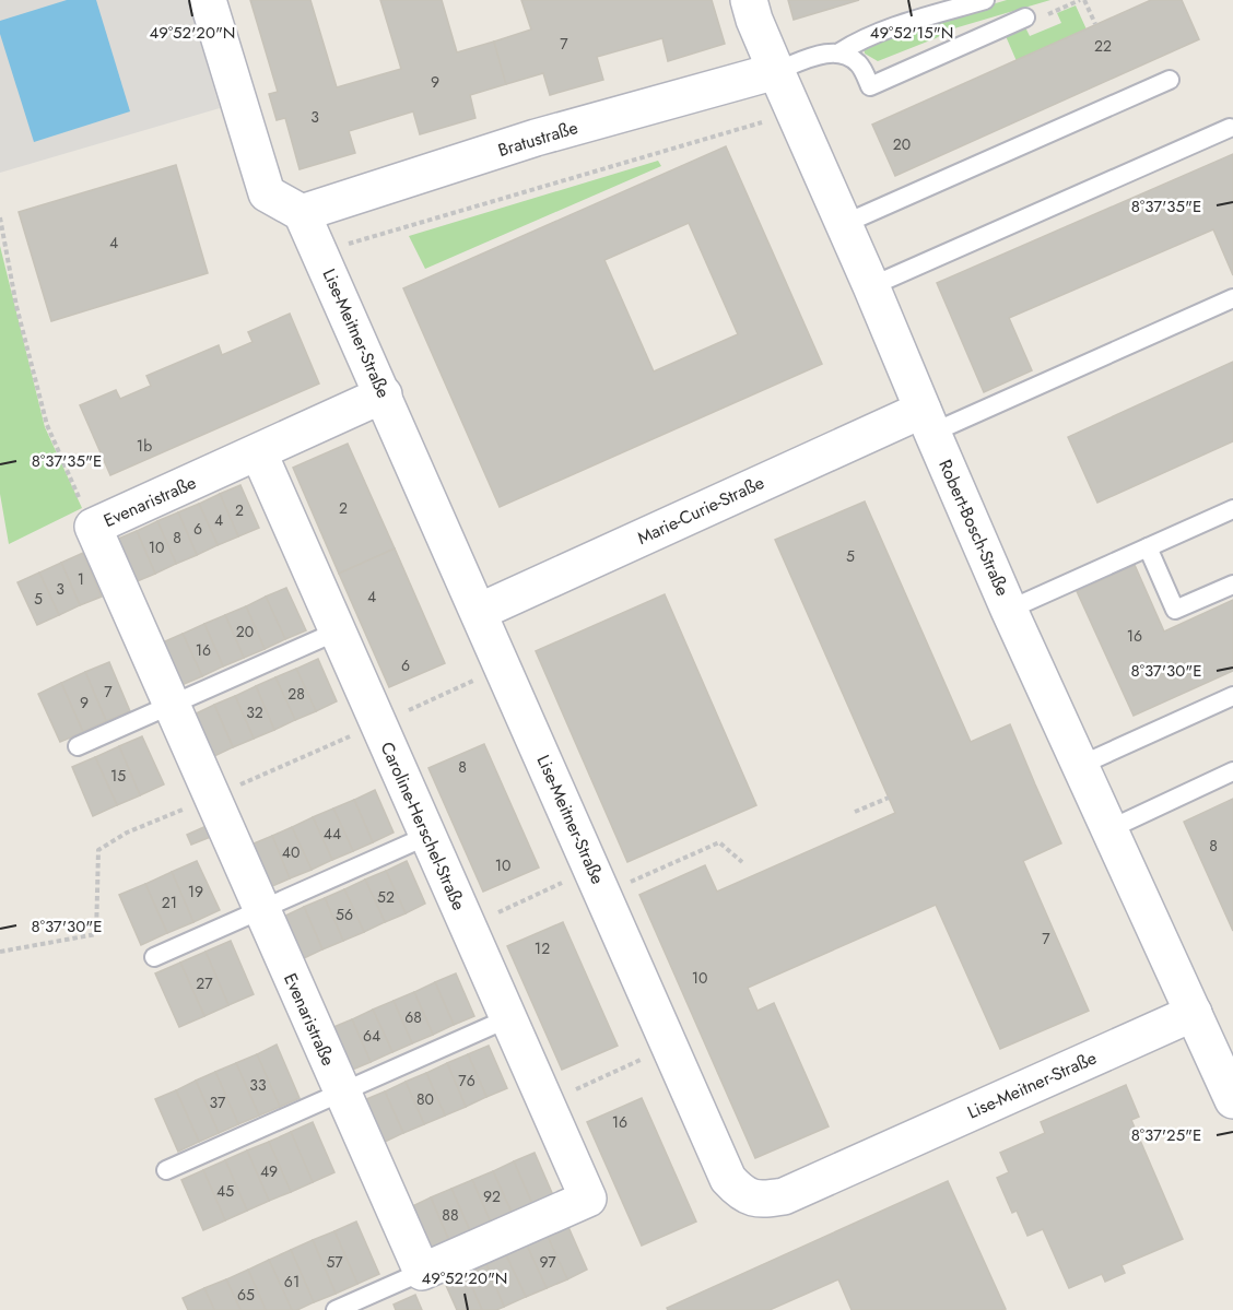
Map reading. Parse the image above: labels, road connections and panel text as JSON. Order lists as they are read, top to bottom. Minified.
{"streets":{"street":["Bratustraße","Lise-Meitner-Straße","Evenaristraße","Marie-Curie-Straße","Robert-Bosch-Straße","Caroline-Herschel-Straße"]},"crossings":[["Bratustraße","Lise-Meitner-Straße"],["Bratustraße","Robert-Bosch-Straße"],["Lise-Meitner-Straße","Evenaristraße"],["Lise-Meitner-Straße","Marie-Curie-Straße"],["Lise-Meitner-Straße","Robert-Bosch-Straße"],["Evenaristraße","Caroline-Herschel-Straße"],["Marie-Curie-Straße","Robert-Bosch-Straße"]],"house_numbers":["7","22","9","3","20","4","1b","2","2","4","6","8","10","5","1","3","4","5","20","16","16","6","7","28","9","32","8","15","44","8","40","10","19","52","21","56","7","12","10","27","68","64","76","33","80","37","16","49","45","92","88","57","97","61","65"],"coordinates":["49°52'20\"N","49°52'15\"N","8°37'35\"E","8°37'30\"E","8°37'25\"E"]}
